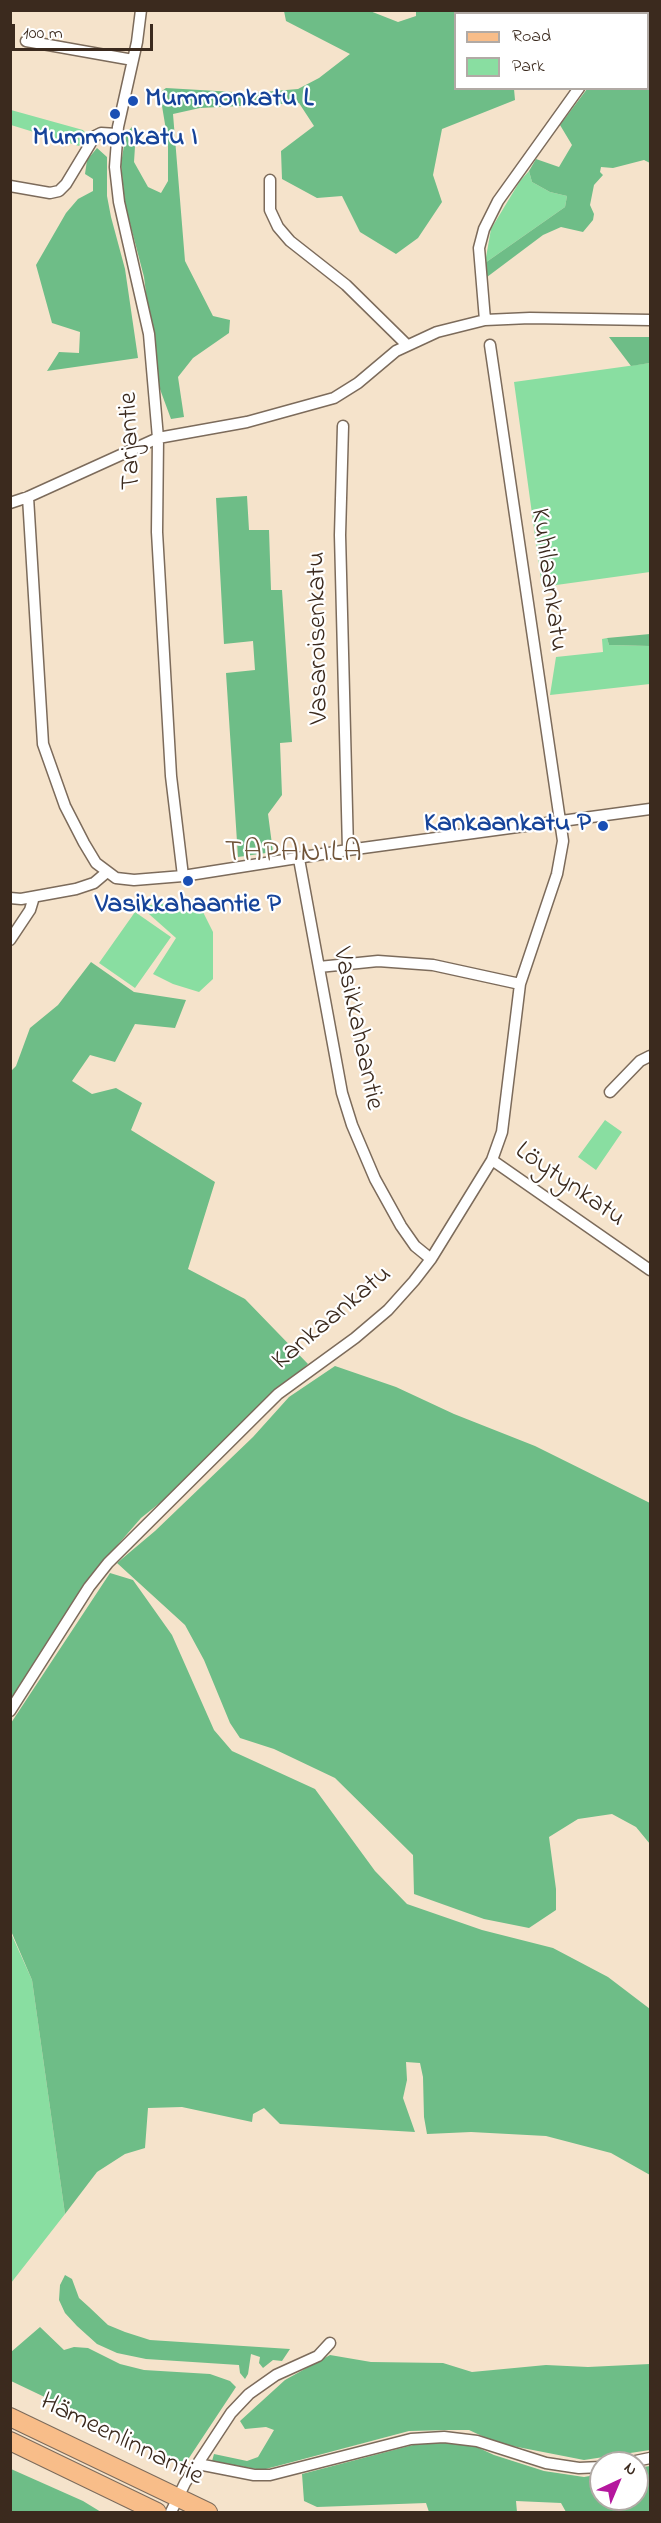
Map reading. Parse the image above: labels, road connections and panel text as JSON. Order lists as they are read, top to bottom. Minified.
{"streets":{"main road":["Hämeenlinnantie"],"street":["Tarjantie","Kuhilaankatu","Vasaroisenkatu","Vasikkahaantie","Löytynkatu","Kankaankatu"]},"crossings":[["Kuhilaankatu","Kankaankatu"],["Vasikkahaantie","Kankaankatu"],["Löytynkatu","Kankaankatu"]],"districts":["TAPANILA"],"places":["Mummonkatu L","Mummonkatu I","Kankaankatu P","Vasikkahaantie P"],"legend":["Road","Park"],"scale_bar":"100 m","north":"top right"}
